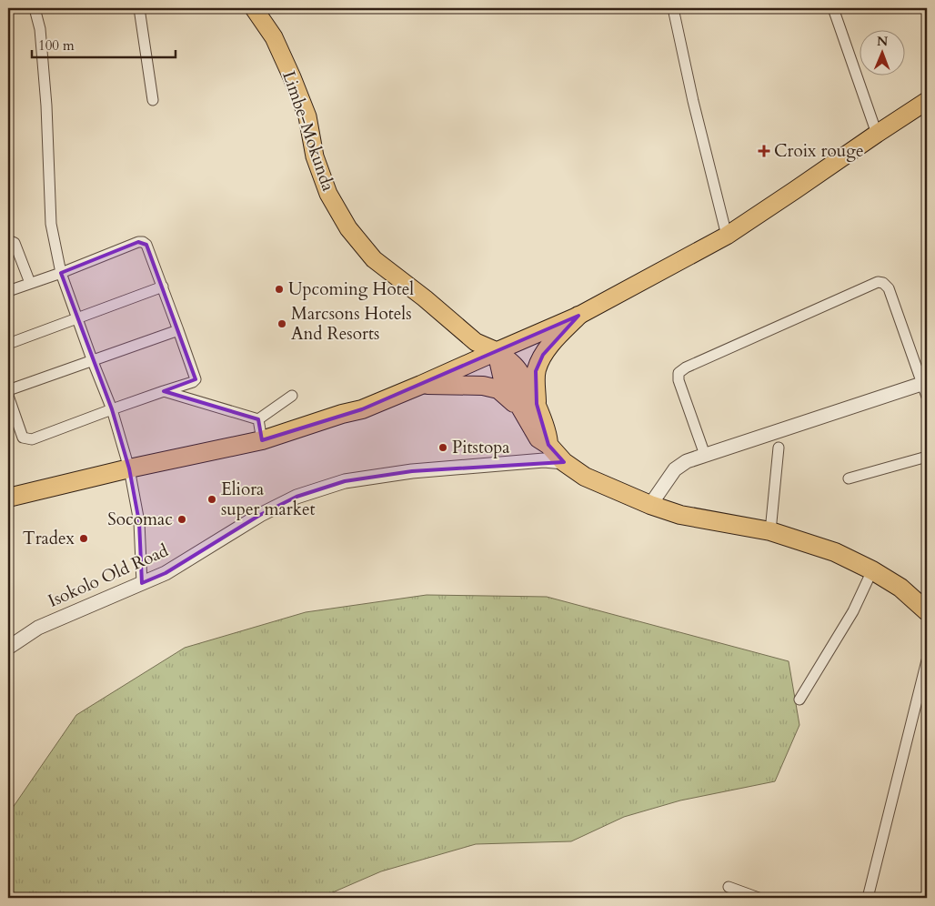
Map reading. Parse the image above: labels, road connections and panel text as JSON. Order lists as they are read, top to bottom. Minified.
{"streets":{"main road":["Limbe-Mokunda"],"street":["Isokolo Old Road"]},"places":{"health":["Croix rouge"],"other":["Upcoming Hotel","Marcsons Hotels And Resorts","Pitstopa","Eliora super market","Socomac","Tradex"]},"scale_bar":"100 m","north":"top"}
